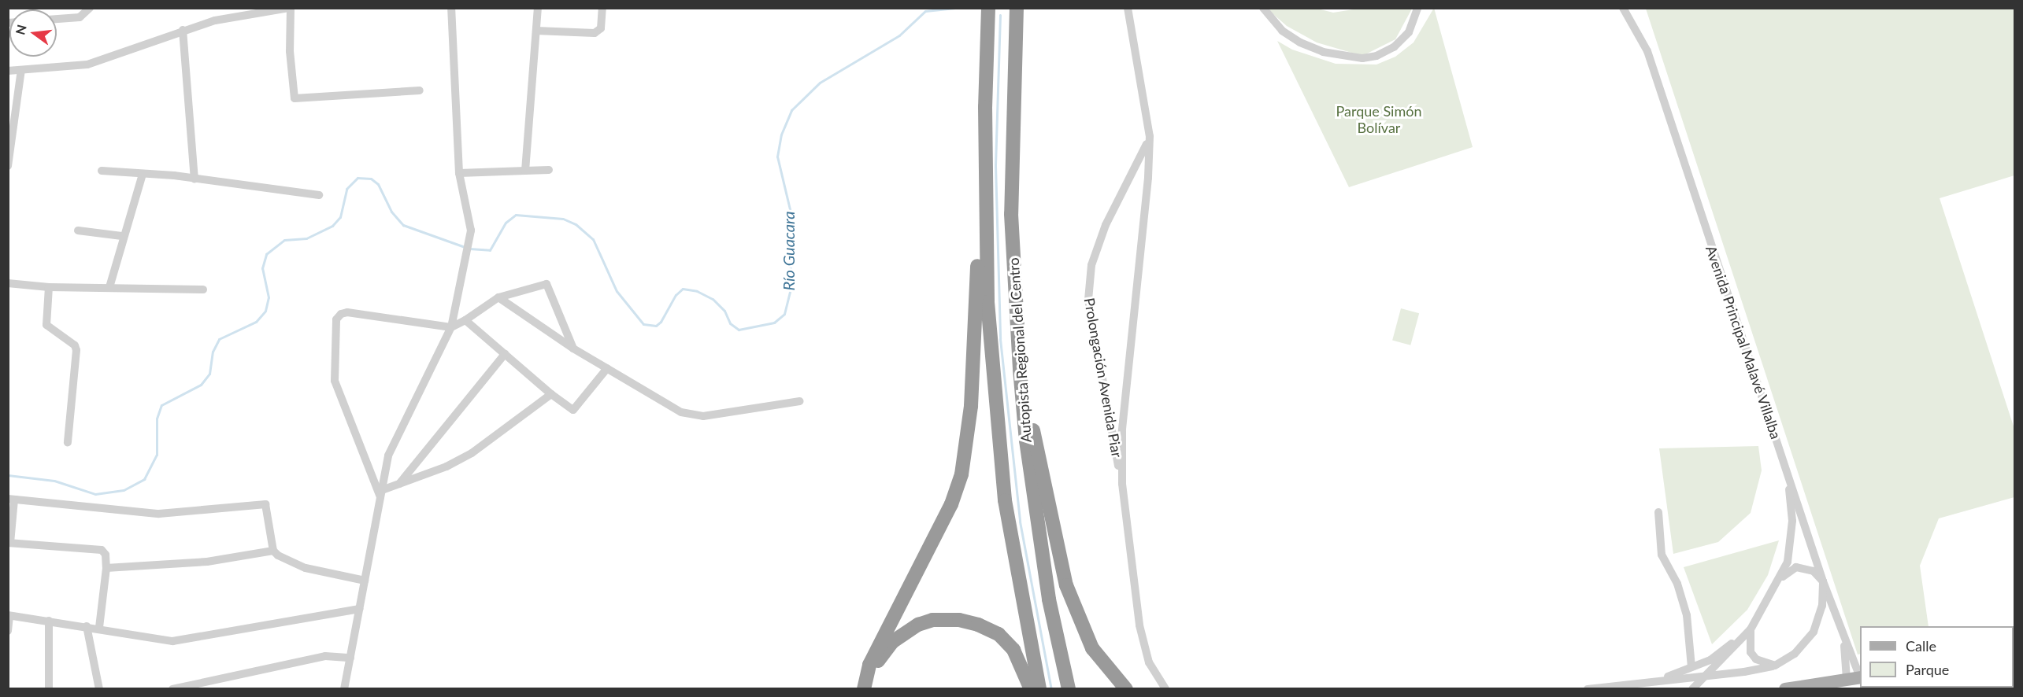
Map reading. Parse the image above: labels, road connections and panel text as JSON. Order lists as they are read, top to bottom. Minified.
{"streets":{"highway":["Autopista Regional del Centro"],"street":["Avenida Principal Malavé Villalba","Prolongación Avenida Piar"]},"water":["Río Guacara"],"parks":["Parque Simón Bolívar"],"legend":["Calle","Parque"],"north":"left"}
